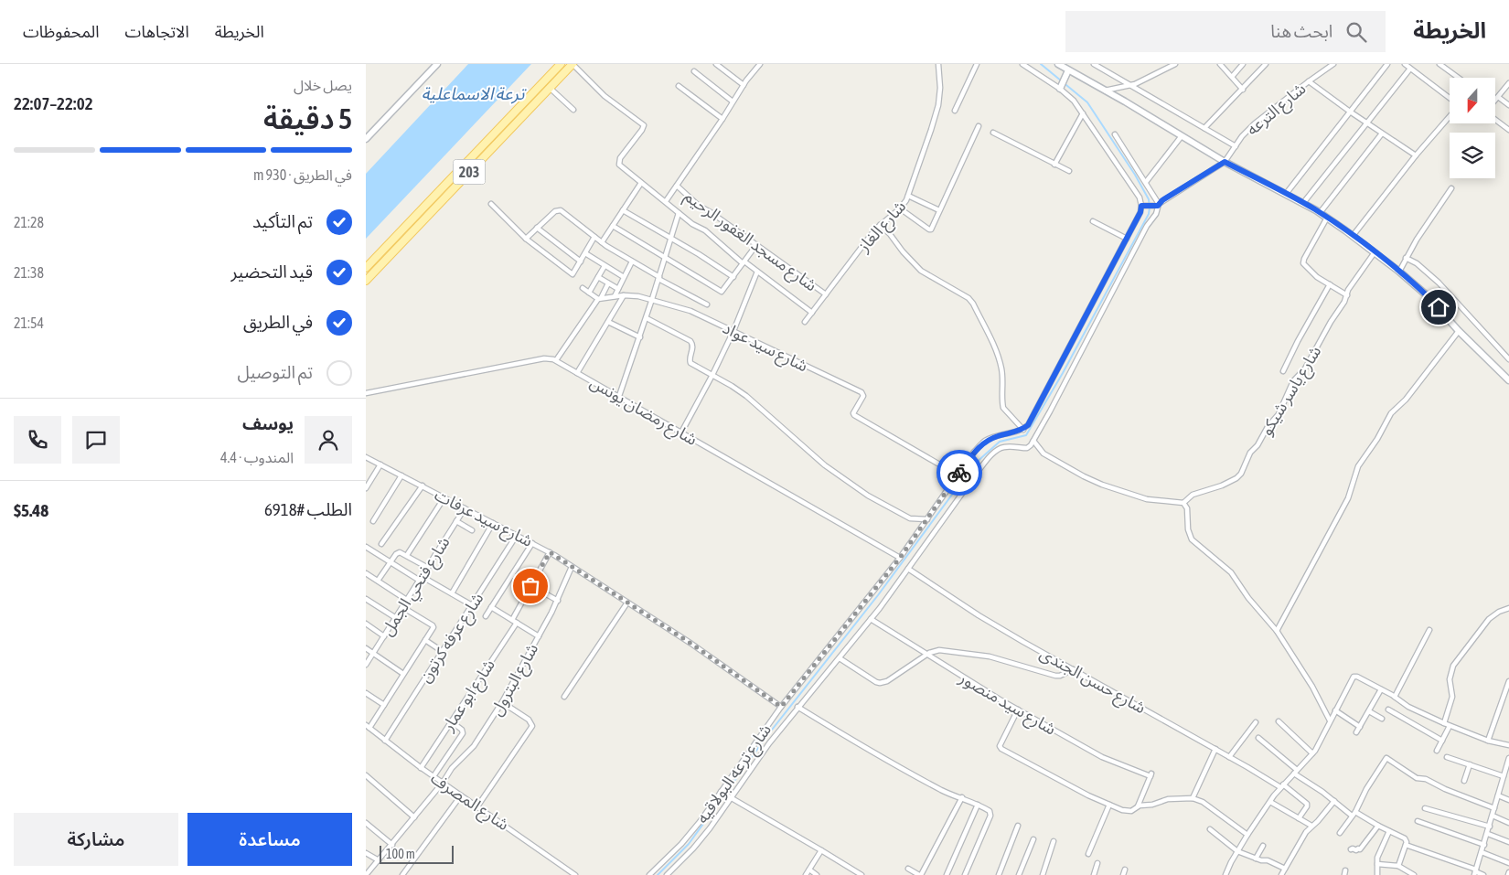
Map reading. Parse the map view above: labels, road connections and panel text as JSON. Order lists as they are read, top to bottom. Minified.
{"streets":{"main road":["203"],"street":["شارع الترعه","شارع الغاز","شارع مسجد الغفور الرحيم","شارع سيد عواد","شارع ياسر شيكو","شارع رمضان يونس","شارع سيد عرفات","شارع فتحي الجمل","شارع عرفه كرتون","شارع البترول","شارع حسن الجندى","شارع ابو عمار","شارع سيد منصور","شارع ترعه البولاقيه","شارع المصرف"]},"crossings":[["شارع الغاز","شارع مسجد الغفور الرحيم"],["شارع سيد عواد","شارع ترعه البولاقيه"],["شارع رمضان يونس","شارع ترعه البولاقيه"],["شارع سيد عرفات","شارع فتحي الجمل"],["شارع سيد عرفات","شارع عرفه كرتون"],["شارع سيد عرفات","شارع البترول"],["شارع سيد عرفات","شارع ترعه البولاقيه"],["شارع عرفه كرتون","شارع المصرف"],["شارع البترول","شارع المصرف"],["شارع حسن الجندى","شارع ترعه البولاقيه"],["شارع ابو عمار","شارع المصرف"],["شارع سيد منصور","شارع ترعه البولاقيه"]],"water":["ترعة الاسماعلية"],"scale_bar":"100 m","north":"bottom","page":{"header":"الخريطة","search":"ابحث هنا","nav":["الخريطة","الاتجاهات","المحفوظات"],"heading":["5 دقيقة","يصل خلال","22:02–22:07"],"panel":["يوسف","المندوب · 4.4","الطلب #6918","$5.48"],"bar":"في الطريق · 930 m","list":[["تم التأكيد","21:28"],["قيد التحضير","21:38"],["في الطريق","21:54"],"تم التوصيل"],"buttons":["مساعدة","مشاركة"],"scale":"100 m"}}
